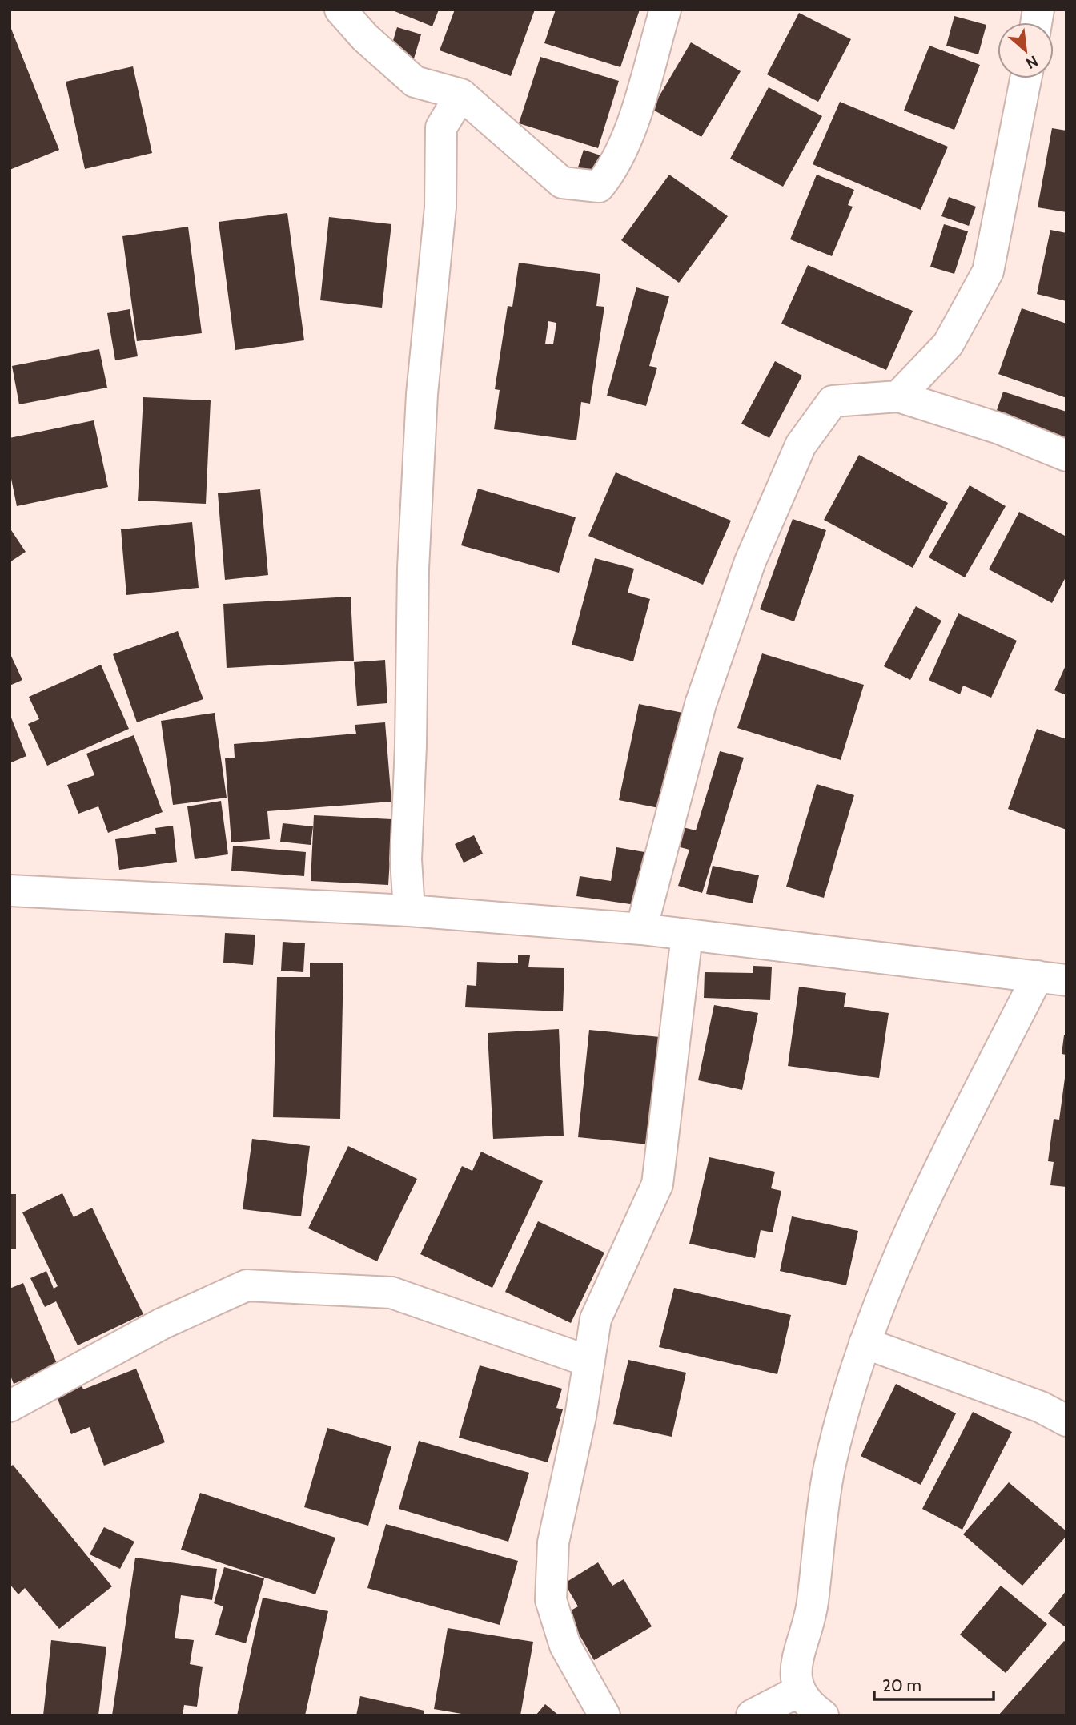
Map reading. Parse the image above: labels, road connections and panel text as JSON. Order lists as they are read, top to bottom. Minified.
{"scale_bar":"20 m","north":"bottom right"}
